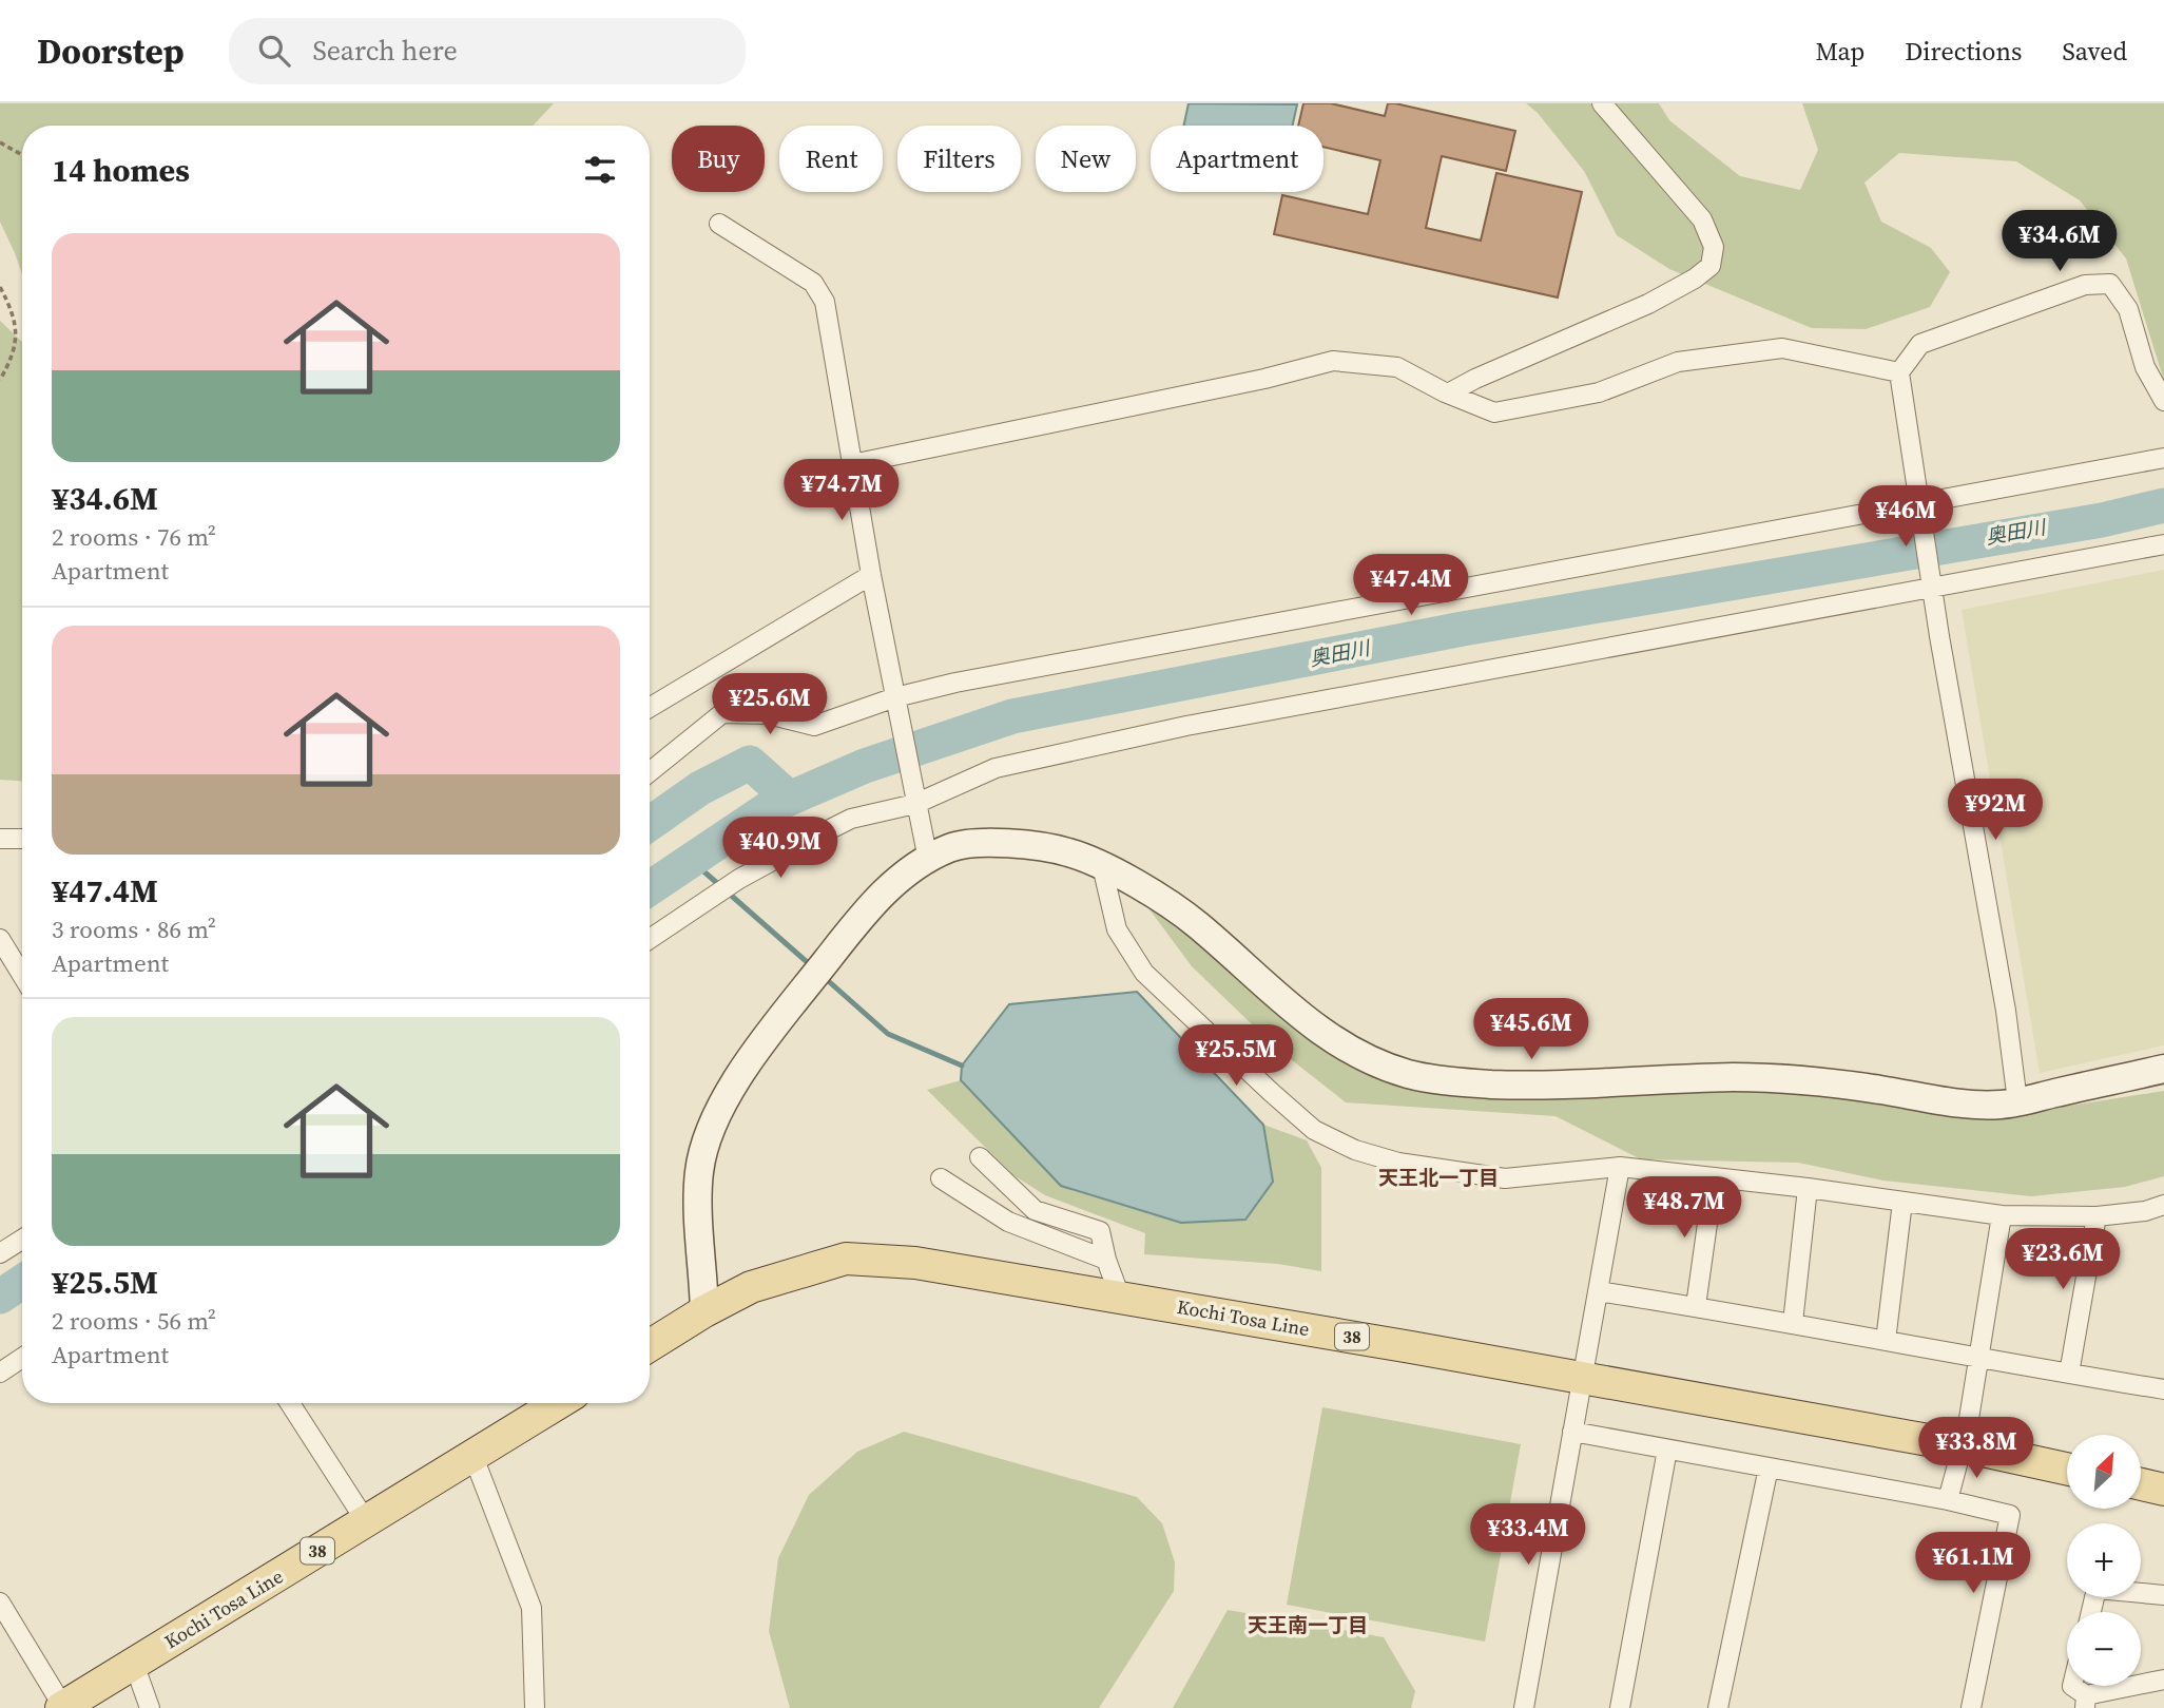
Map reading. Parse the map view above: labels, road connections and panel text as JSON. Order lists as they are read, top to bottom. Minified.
{"streets":{"main road":["Kochi Tosa Line","38"]},"districts":["天王北一丁目","天王南一丁目"],"water":["奥田川"],"north":"top right","page":{"header":"Doorstep","search":"Search here","nav":["Map","Directions","Saved"],"chip":["Buy","Rent","Filters","New","Apartment"],"heading":"14 homes","price":["¥34.6M","¥74.7M","¥46M","¥47.4M","¥25.6M","¥92M","¥40.9M","¥45.6M","¥25.5M","¥48.7M","¥23.6M","¥33.8M","¥33.4M","¥61.1M"],"list":[{"name":"¥34.6M","note":"2 rooms · 76 m² · Apartment"},{"name":"¥47.4M","note":"3 rooms · 86 m² · Apartment"},{"name":"¥25.5M","note":"2 rooms · 56 m² · Apartment"}],"map_buttons":["+","−"]}}
